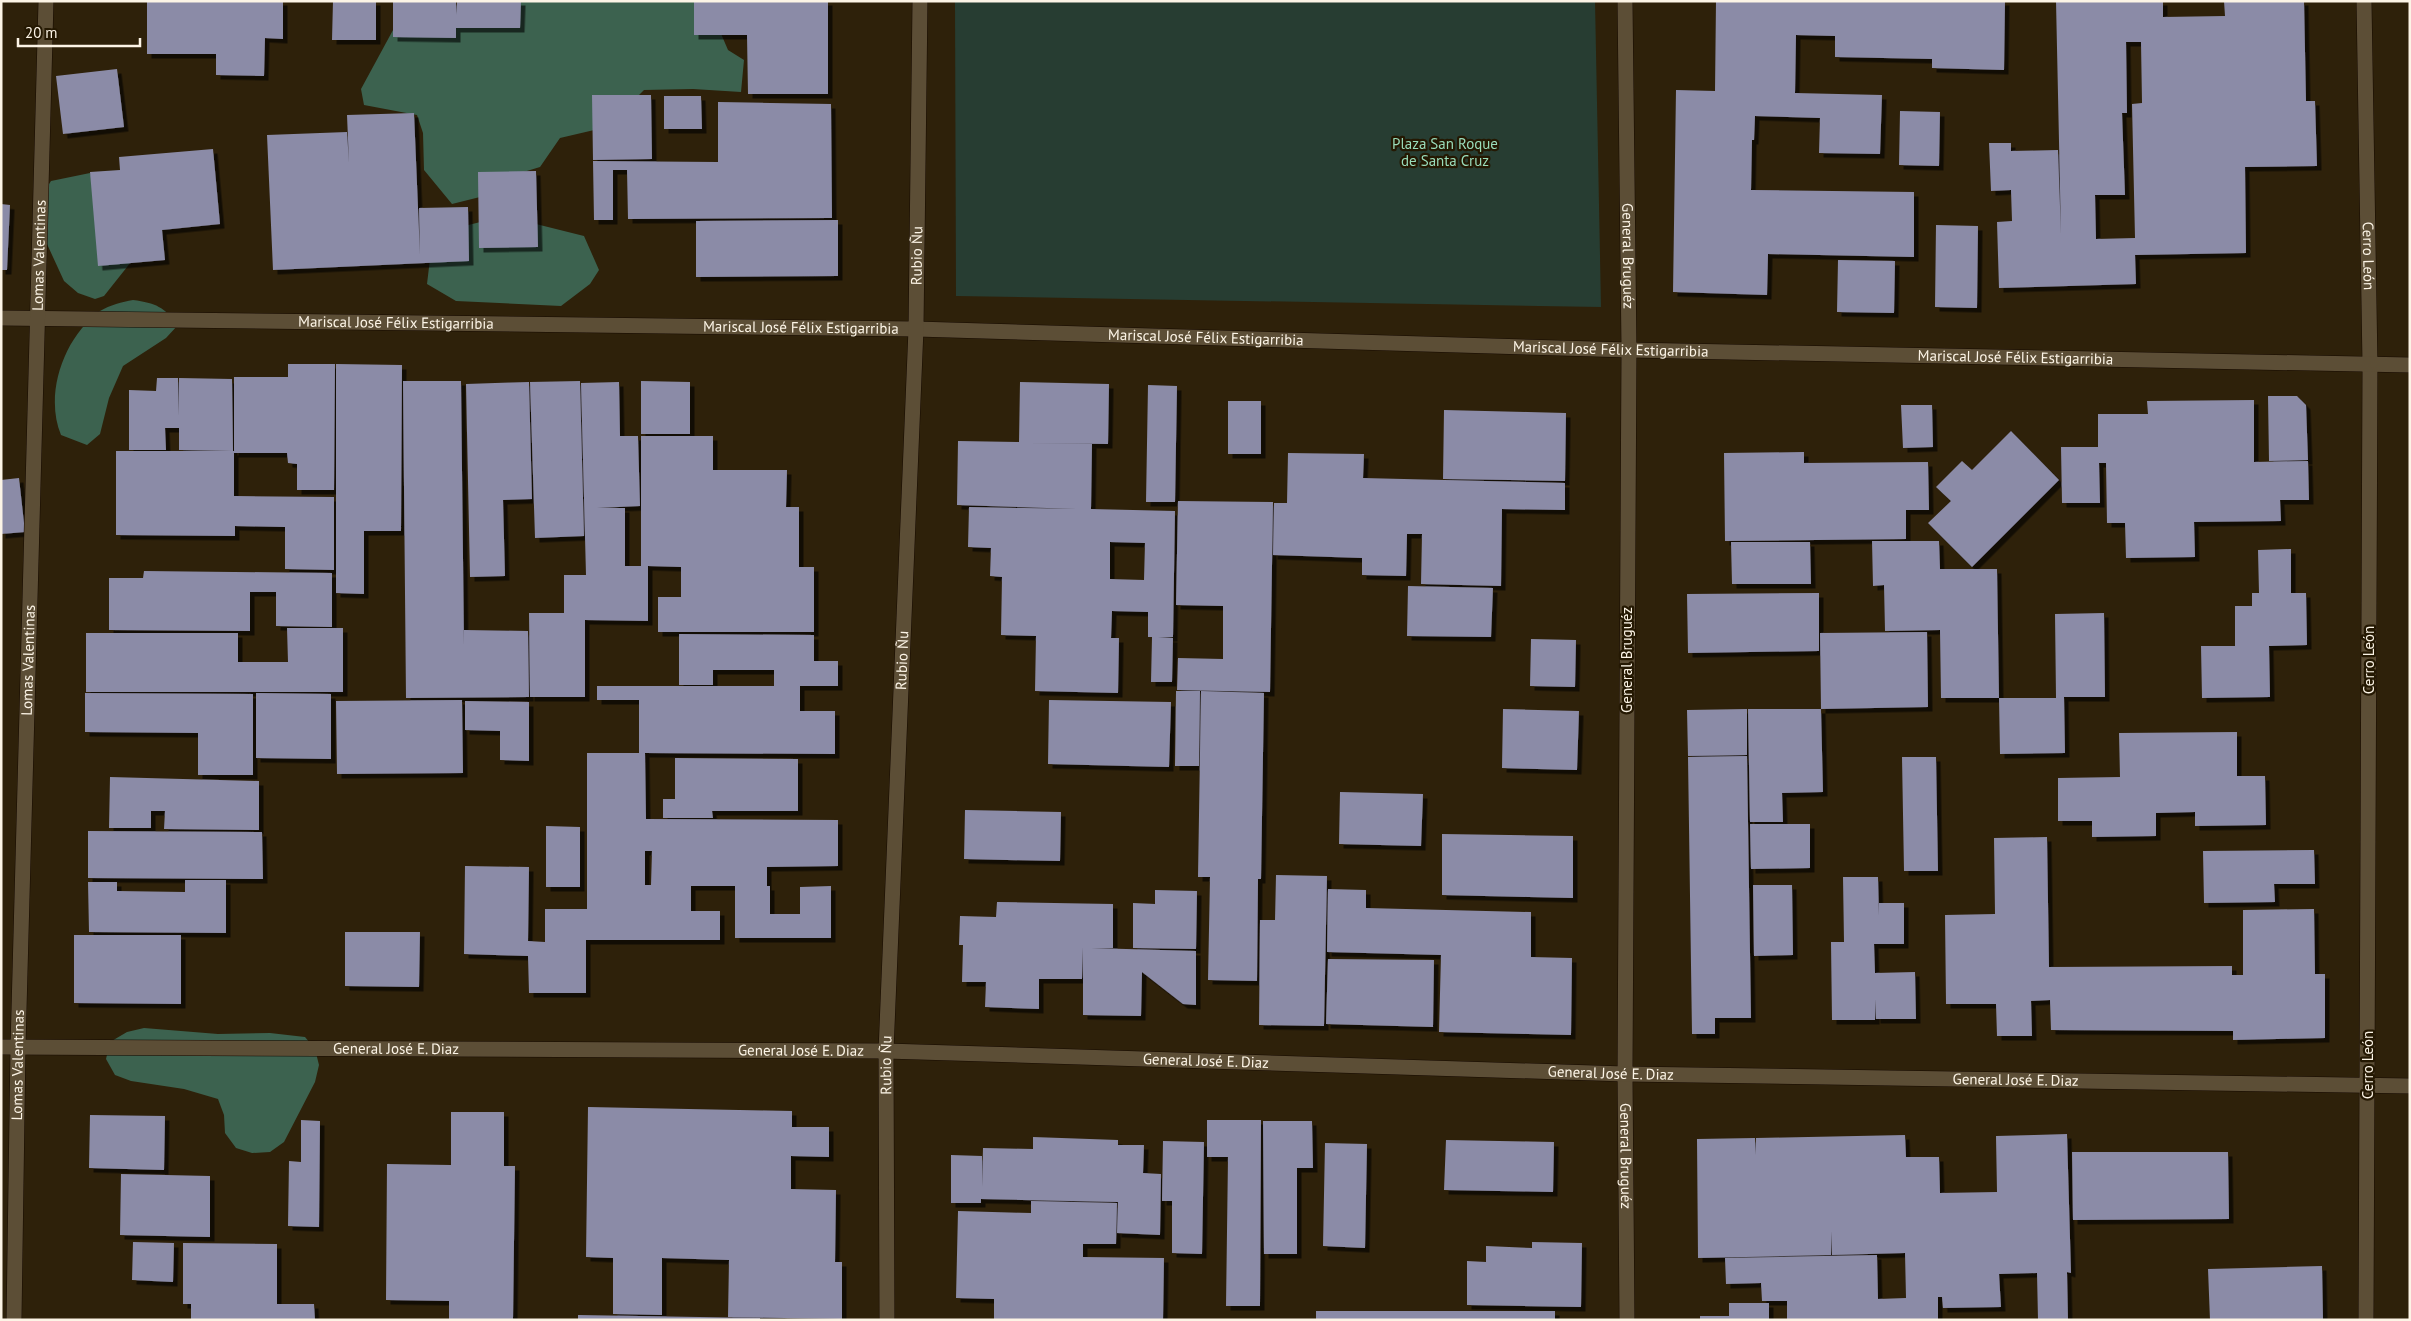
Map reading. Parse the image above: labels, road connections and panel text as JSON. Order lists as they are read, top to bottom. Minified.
{"streets":{"street":["Cerro León","Lomas Valentinas","Rubio Ñu","General Bruguéz","Mariscal José Félix Estigarribia","General José E. Diaz"]},"crossings":[["Cerro León","Mariscal José Félix Estigarribia"],["Cerro León","General José E. Diaz"],["Lomas Valentinas","Mariscal José Félix Estigarribia"],["Lomas Valentinas","General José E. Diaz"],["Rubio Ñu","Mariscal José Félix Estigarribia"],["Rubio Ñu","General José E. Diaz"],["General Bruguéz","Mariscal José Félix Estigarribia"],["General Bruguéz","General José E. Diaz"]],"parks":["Plaza San Roque de Santa Cruz"],"scale_bar":"20 m"}
